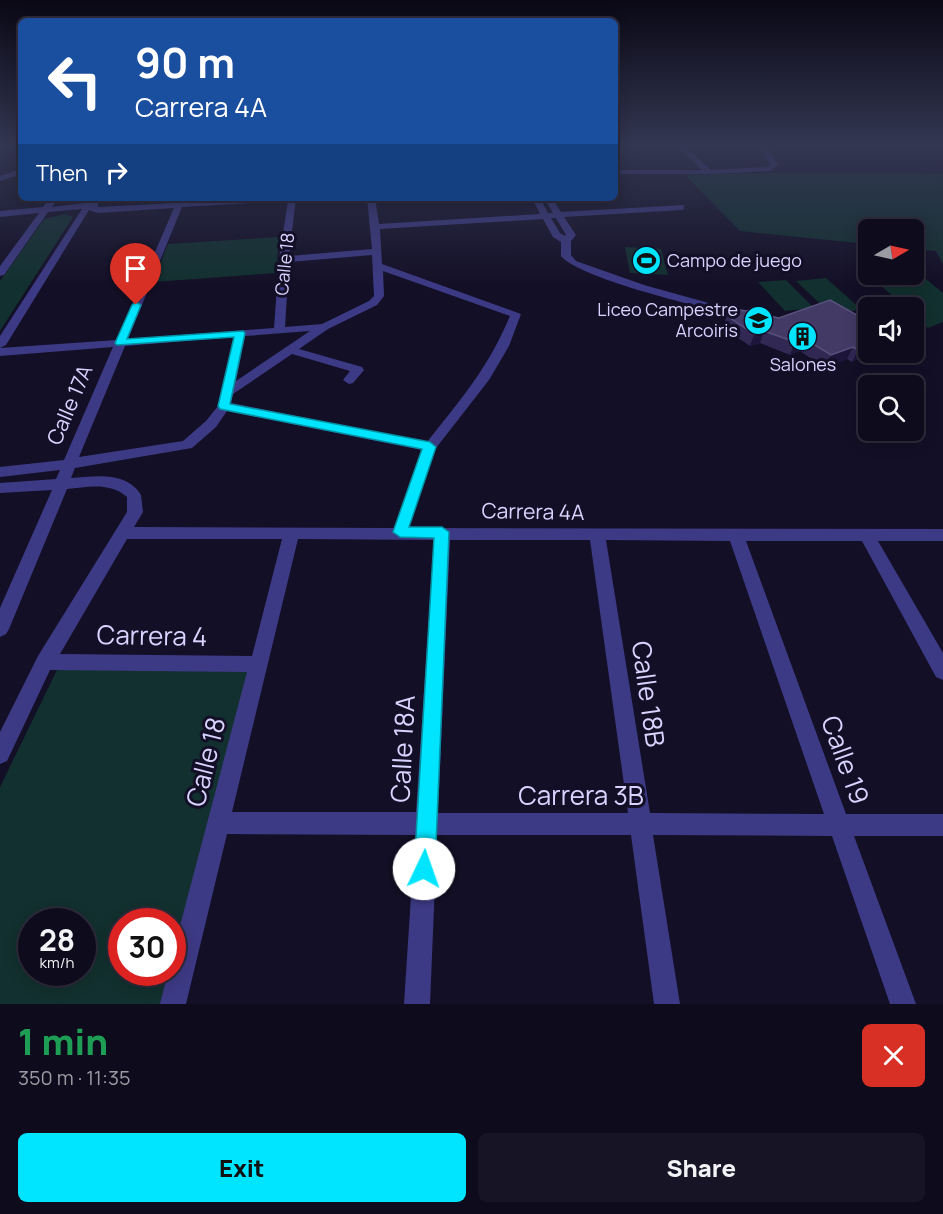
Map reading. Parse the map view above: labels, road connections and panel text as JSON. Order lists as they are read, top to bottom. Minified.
{"streets":{"street":["Calle 18","Calle 17A","Carrera 4A","Carrera 4","Calle 18B","Calle 18A","Calle 19","Carrera 3B"]},"crossings":[["Calle 18","Carrera 4A"],["Calle 18","Carrera 4"],["Calle 18","Carrera 3B"],["Carrera 4A","Calle 18B"],["Carrera 4A","Calle 18A"],["Carrera 4A","Calle 19"],["Calle 18B","Carrera 3B"],["Calle 18A","Carrera 3B"],["Calle 19","Carrera 3B"]],"places":{"sports":["Campo de juego"],"school or university":["Liceo Campestre Arcoiris"],"building":["Salones"]},"north":"right","page":{"turn":["90 m","Carrera 4A"],"then":"Then","speed":"28 km/h","limit":"30","heading":["1 min","350 m · 11:35"],"buttons":["Exit","Share"]}}
